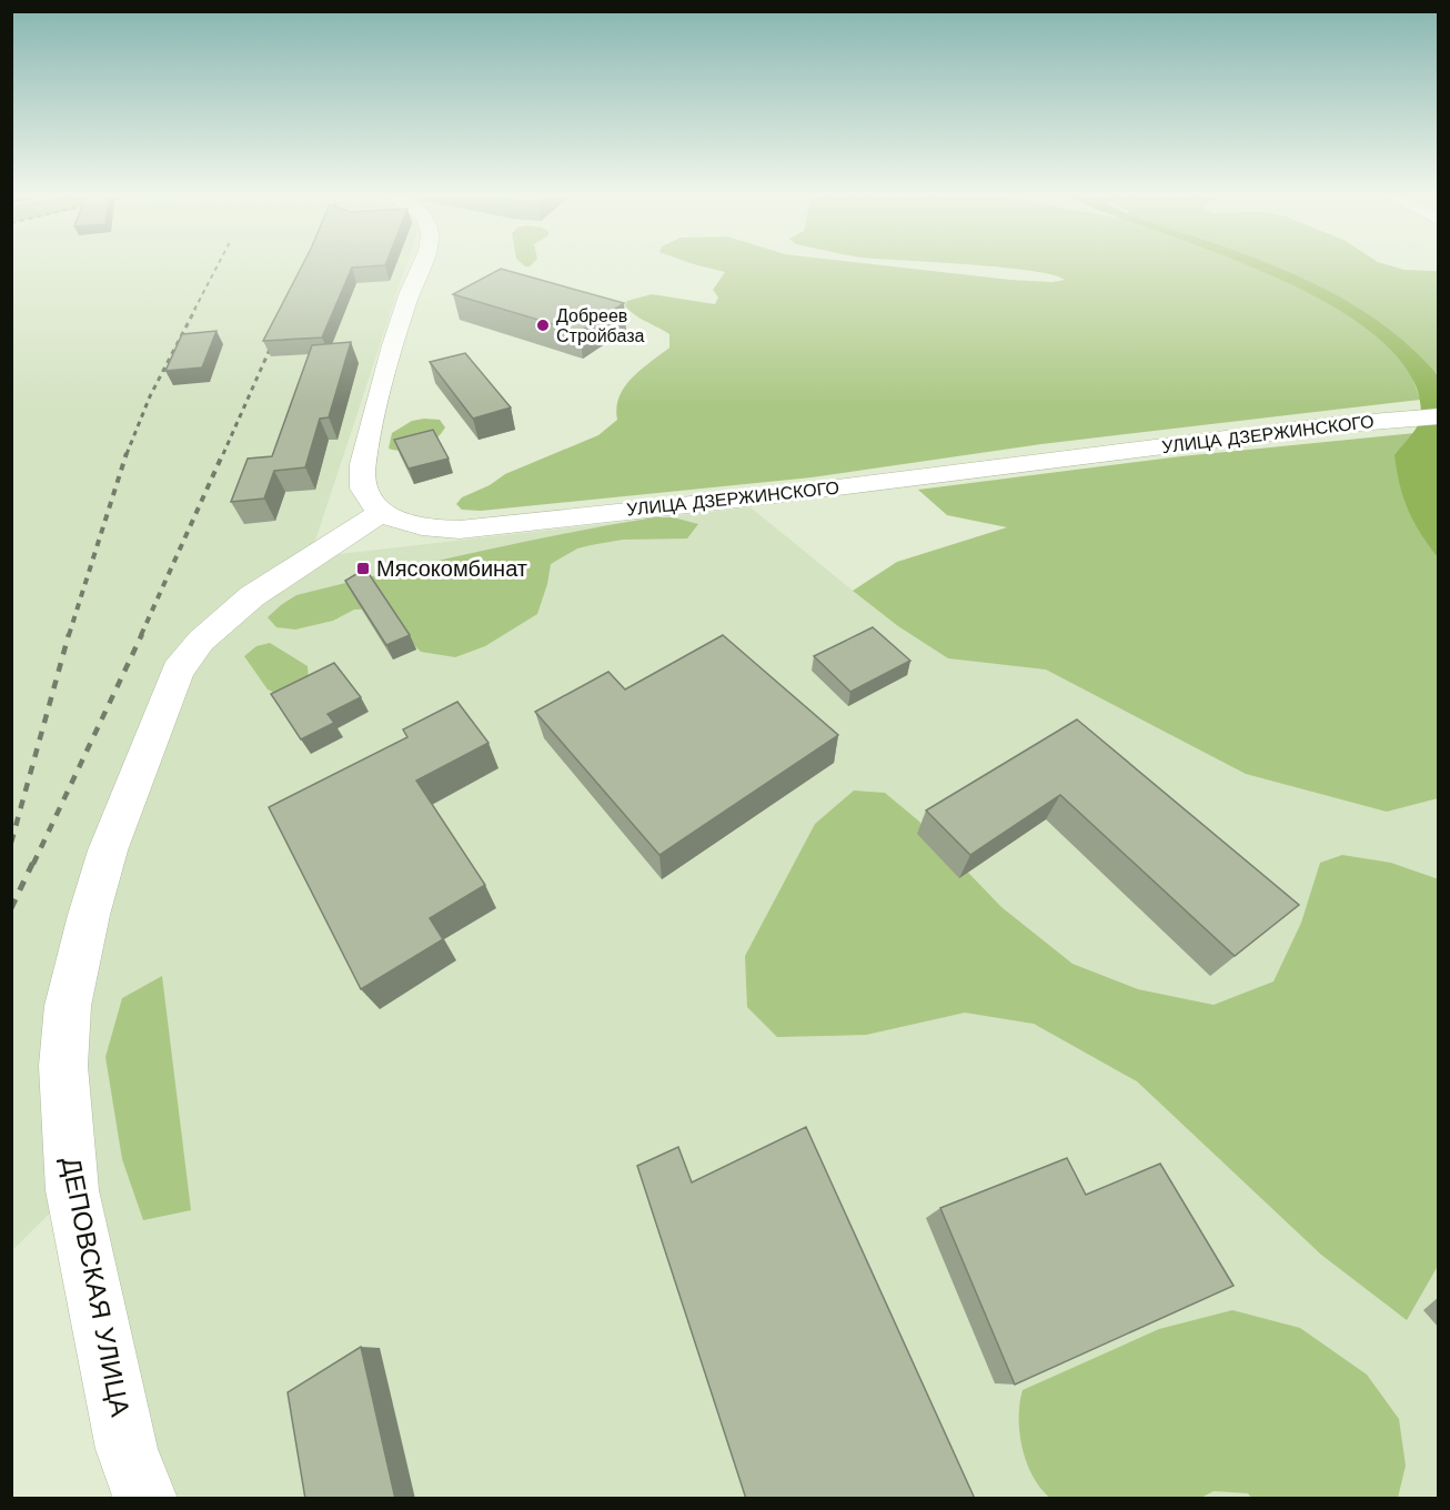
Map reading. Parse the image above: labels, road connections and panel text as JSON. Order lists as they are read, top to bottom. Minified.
{"streets":{"street":["УЛИЦА ДЗЕРЖИНСКОГО","ДЕПОВСКАЯ УЛИЦА"]},"crossings":[["УЛИЦА ДЗЕРЖИНСКОГО","ДЕПОВСКАЯ УЛИЦА"]],"places":{"other":["Добреев Стройбаза"],"transit":["Мясокомбинат"]}}
